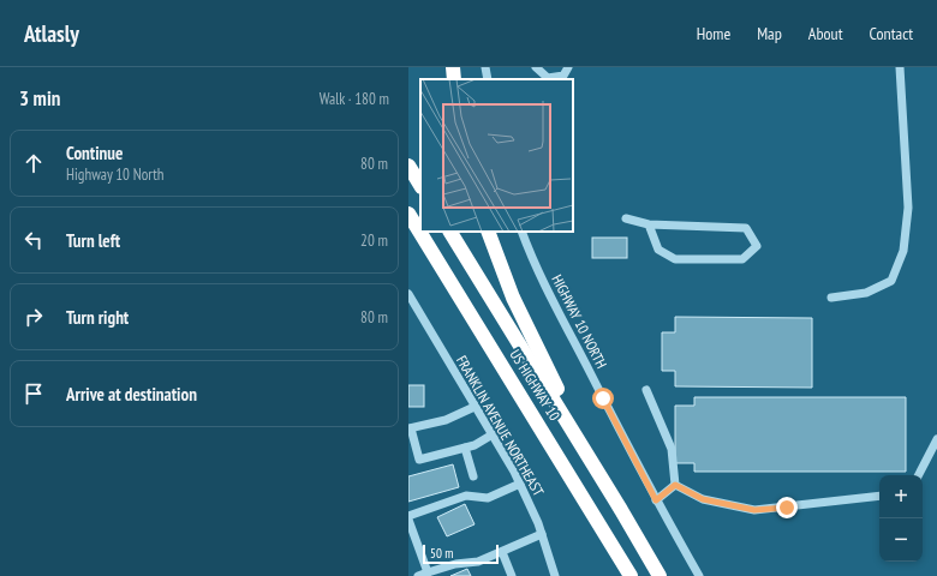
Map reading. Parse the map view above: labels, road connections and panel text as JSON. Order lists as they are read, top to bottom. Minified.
{"streets":{"highway":["US HIGHWAY 10"],"street":["HIGHWAY 10 NORTH","FRANKLIN AVENUE NORTHEAST"]},"scale_bar":"50 m","page":{"header":"Atlasly","nav":["Home","Map","About","Contact"],"heading":["3 min","Walk · 180 m"],"list":[["Continue","Highway 10 North","80 m"],["Turn left","20 m"],["Turn right","80 m"],"Arrive at destination"],"map_buttons":["+","−"],"scale":"50 m"}}
